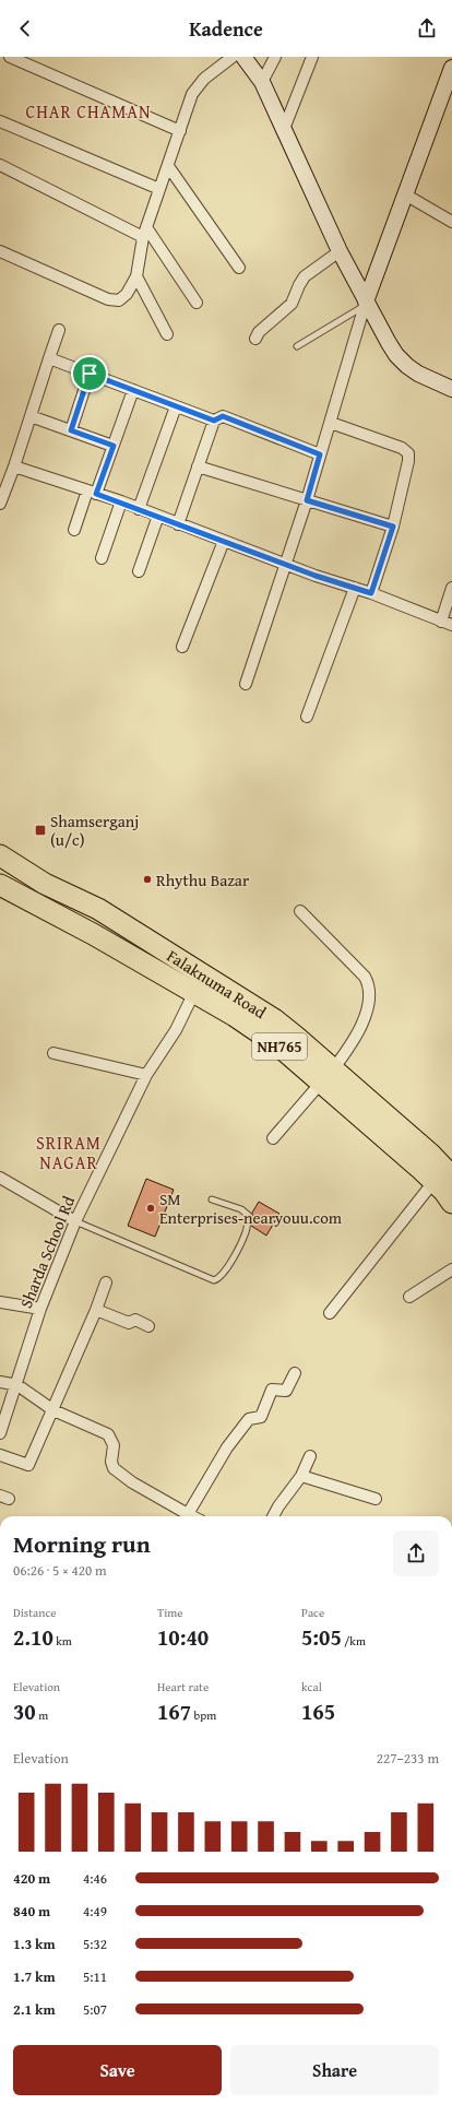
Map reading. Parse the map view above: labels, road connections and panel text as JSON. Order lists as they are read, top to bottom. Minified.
{"streets":{"highway":["Falaknuma Road","NH765"],"street":["Sharda School Rd"]},"crossings":[["Falaknuma Road","Sharda School Rd"]],"districts":["CHAR CHAMAN","SRIRAM NAGAR"],"places":{"transit":["Shamserganj (u/c)"],"other":["Rhythu Bazar","SM Enterprises-nearyouu.com"]},"page":{"header":"Kadence","heading":["Morning run","06:26 · 5 × 420 m"],"stats":[["Distance","2.10 km"],["Time","10:40"],["Pace","5:05 /km"],["Elevation","30 m"],["Heart rate","167 bpm"],["kcal","165"]],"chart":["Elevation","227–233 m"],"list":[{"name":"420 m","note":"4:46"},{"name":"840 m","note":"4:49"},{"name":"1.3 km","note":"5:32"},{"name":"1.7 km","note":"5:11"},{"name":"2.1 km","note":"5:07"}],"buttons":["Save","Share"]}}
